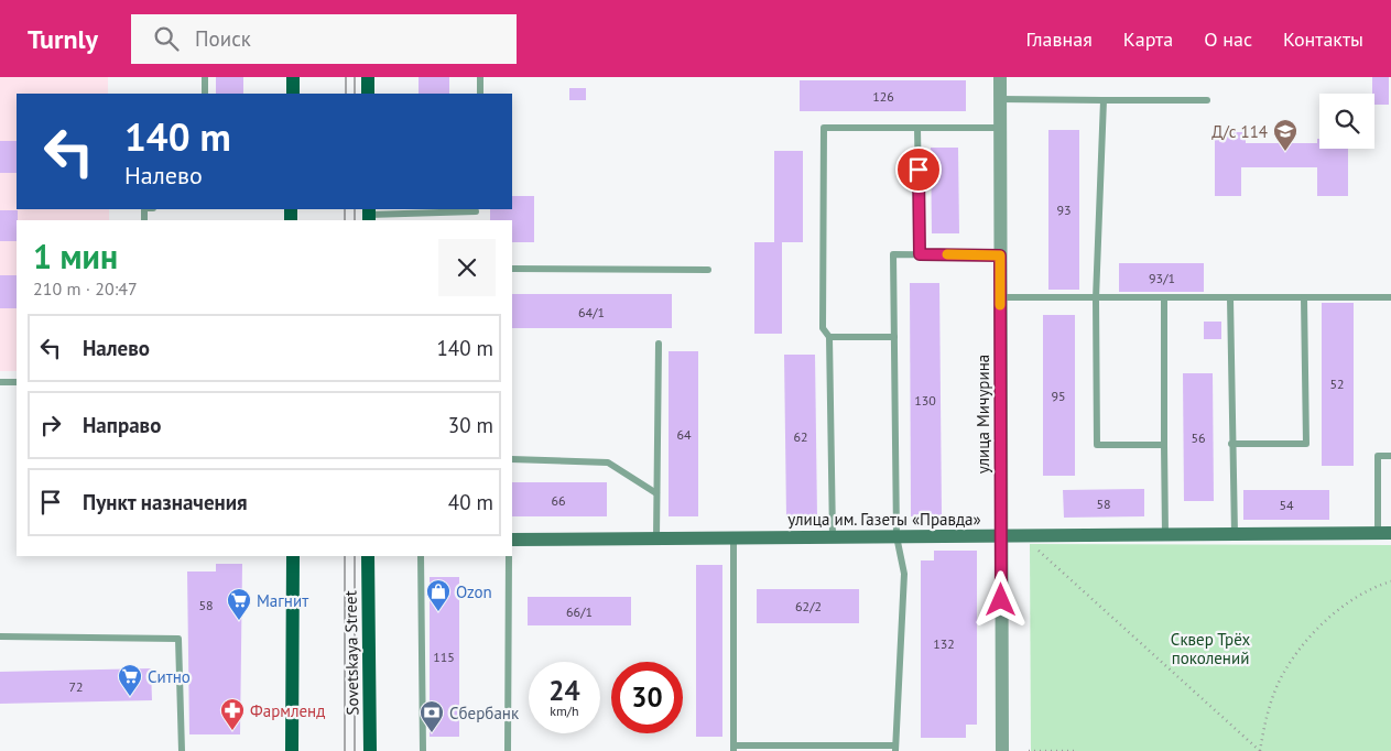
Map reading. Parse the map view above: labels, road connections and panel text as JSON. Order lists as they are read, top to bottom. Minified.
{"streets":{"main road":["Sovetskaya Street"],"street":["улица Мичурина","улица им. Газеты «Правда»"]},"crossings":[["улица Мичурина","улица им. Газеты «Правда»"]],"parks":["Сквер Трёх поколений"],"places":{"school or university":["Д/с 114"],"shop":["Ozon"],"supermarket":["Магнит","Ситно"],"pharmacy":["Фармленд"],"bank":["Сбербанк"]},"house_numbers":["126","93","93/1","64/1","52","95","130","64","62","56","66","58","54","58","62/2","66/1","132","115","72"],"page":{"header":"Turnly","search":"Поиск","nav":["Главная","Карта","О нас","Контакты"],"turn":["140 m","Налево"],"heading":["1 мин","210 m · 20:47"],"list":[{"name":"Налево","value":"140 m"},{"name":"Направо","value":"30 m"},{"name":"Пункт назначения","value":"40 m"}],"speed":"24 km/h","limit":"30"}}
